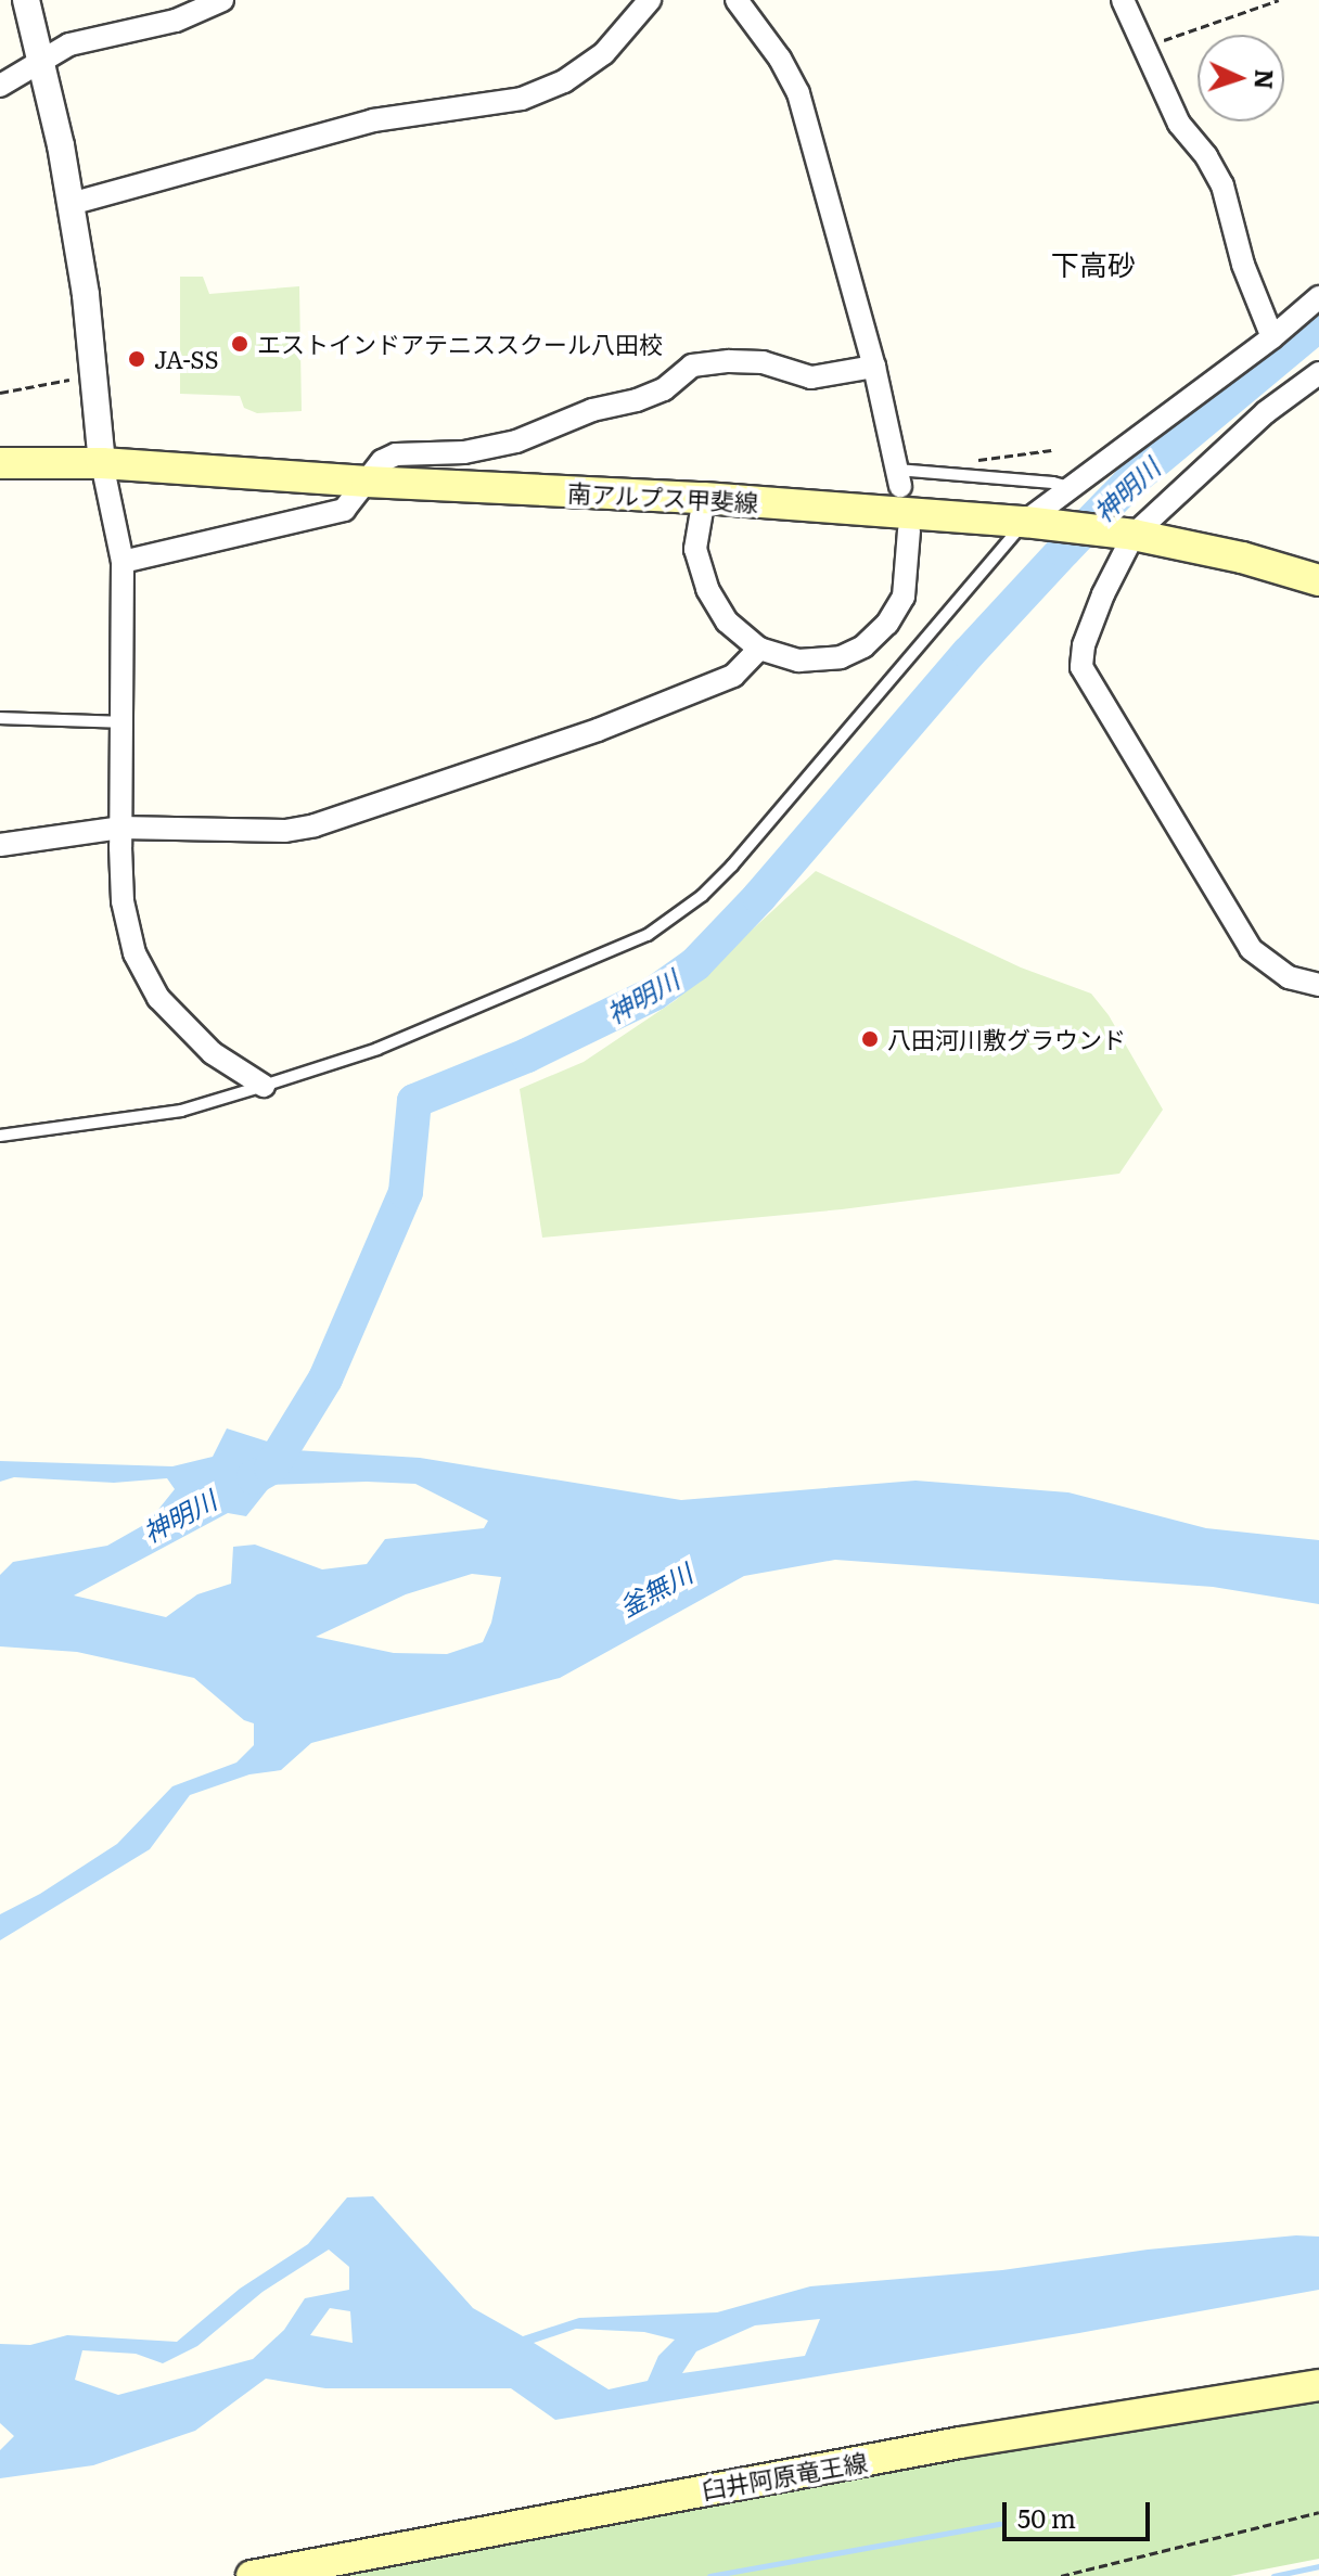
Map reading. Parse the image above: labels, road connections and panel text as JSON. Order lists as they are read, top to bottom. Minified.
{"streets":{"main road":["南アルプス甲斐線","臼井阿原竜王線"]},"districts":["下高砂"],"water":["神明川","釜無川"],"places":["エストインドアテニススクール八田校","JA-SS","八田河川敷グラウンド"],"scale_bar":"50 m","north":"right"}
